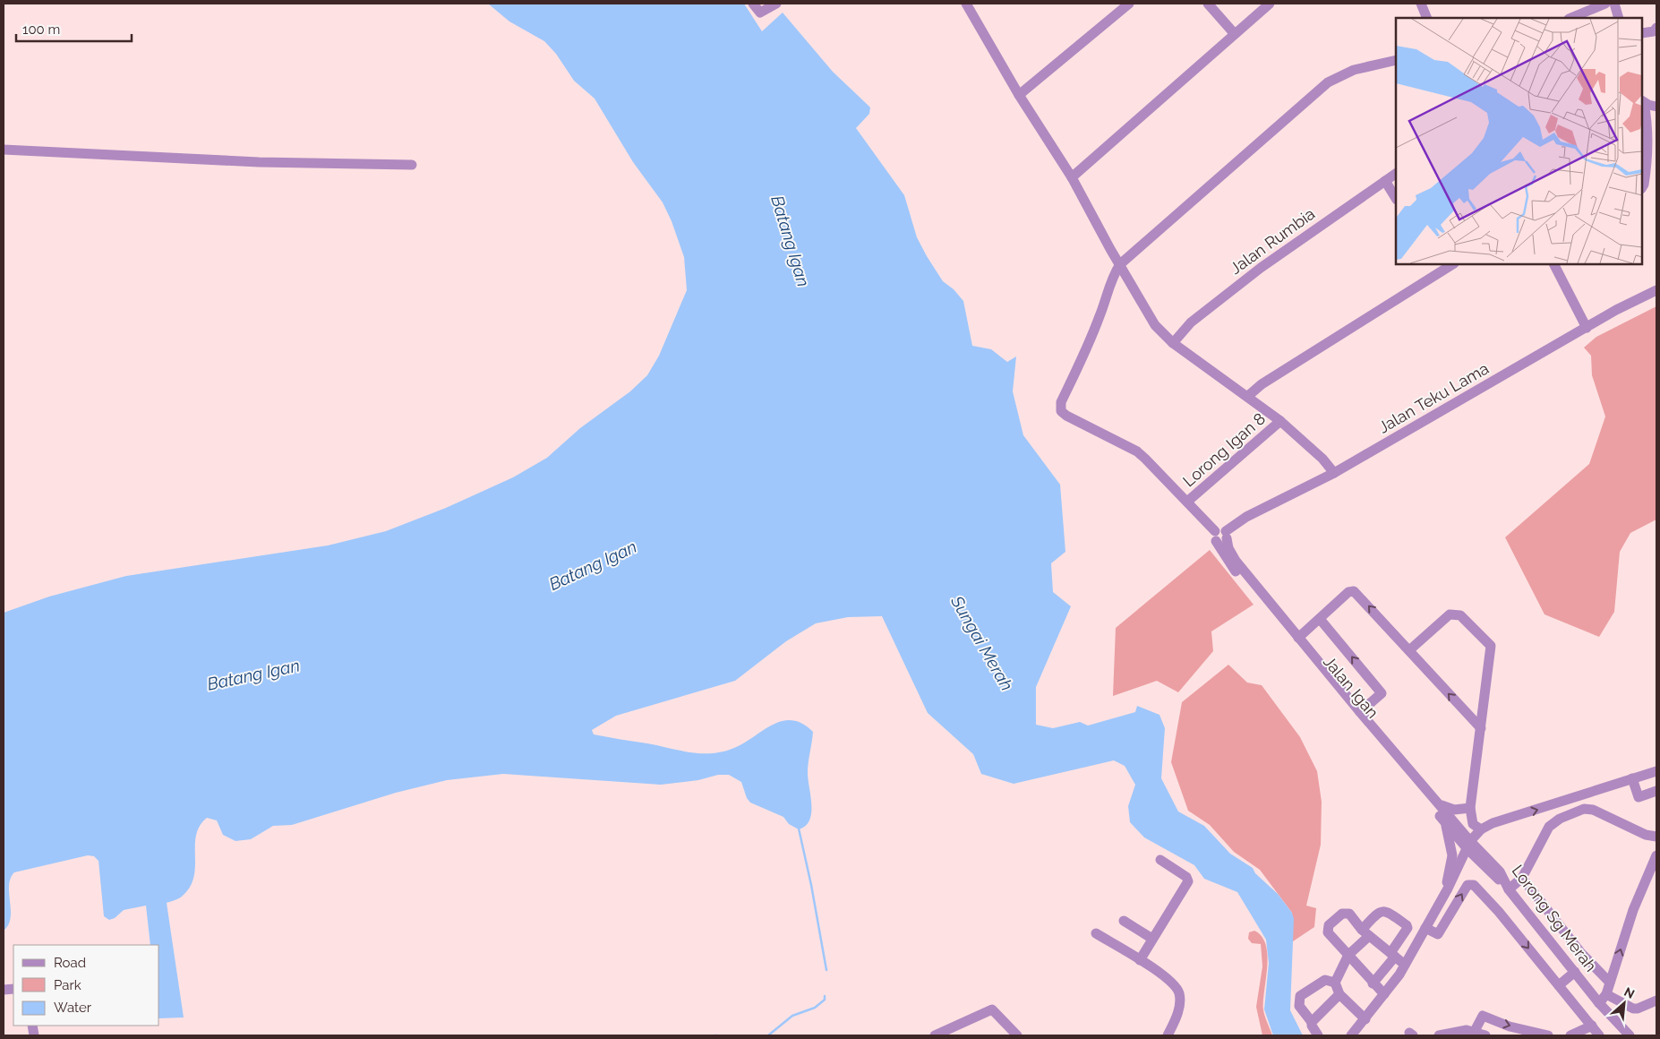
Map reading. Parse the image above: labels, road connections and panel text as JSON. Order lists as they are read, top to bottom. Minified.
{"streets":{"street":["Jalan Rumbia","Jalan Teku Lama","Lorong Igan 8","Jalan Igan","Lorong Sg Merah"]},"crossings":[["Jalan Teku Lama","Jalan Igan"],["Jalan Igan","Lorong Sg Merah"]],"water":["Batang Igan","Sungai Merah"],"legend":["Road","Park","Water"],"scale_bar":"100 m","north":"top right"}
